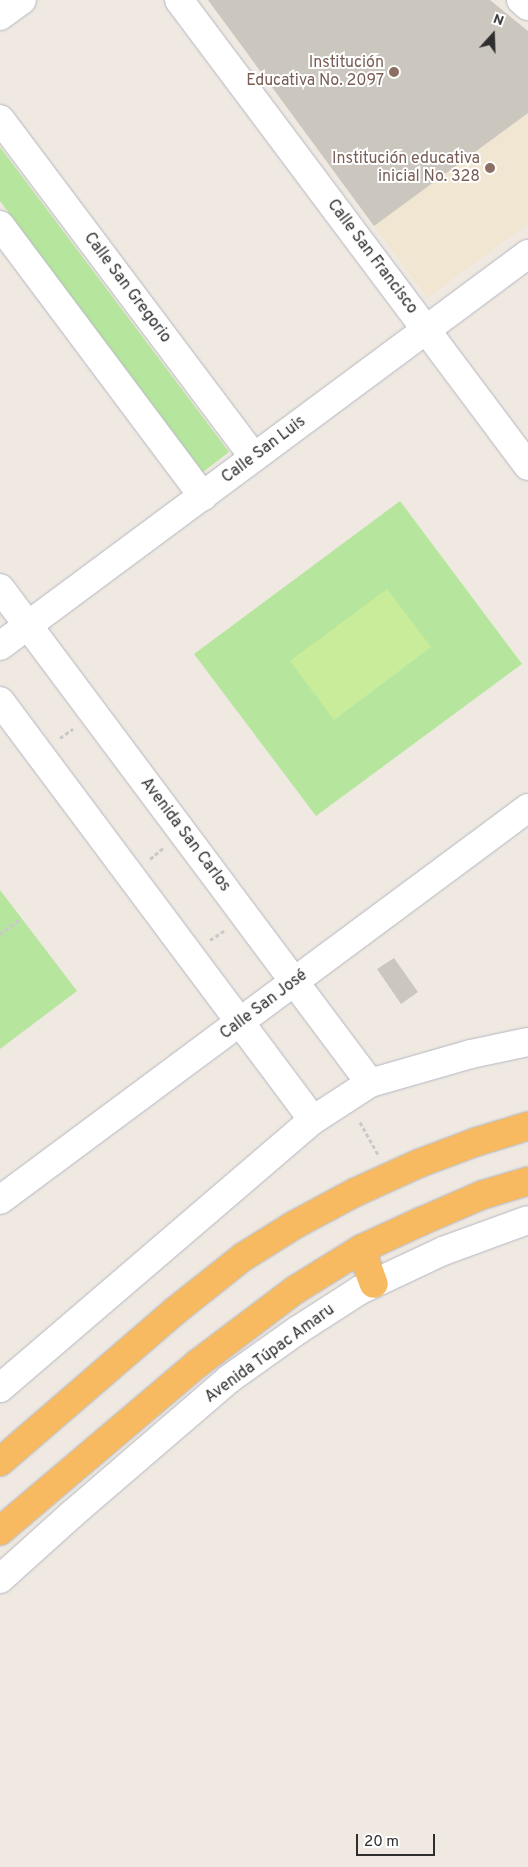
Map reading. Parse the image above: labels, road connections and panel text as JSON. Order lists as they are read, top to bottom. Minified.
{"streets":{"highway":["Avenida Túpac Amaru"],"street":["Calle San Francisco","Calle San Gregorio","Calle San Luis","Avenida San Carlos","Calle San José"]},"crossings":[["Calle San Francisco","Calle San Luis"],["Calle San Gregorio","Calle San Luis"],["Calle San Luis","Avenida San Carlos"],["Avenida San Carlos","Calle San José"]],"places":["Institución Educativa No. 2097","Institución educativa inicial No. 328"],"scale_bar":"20 m","north":"top"}
